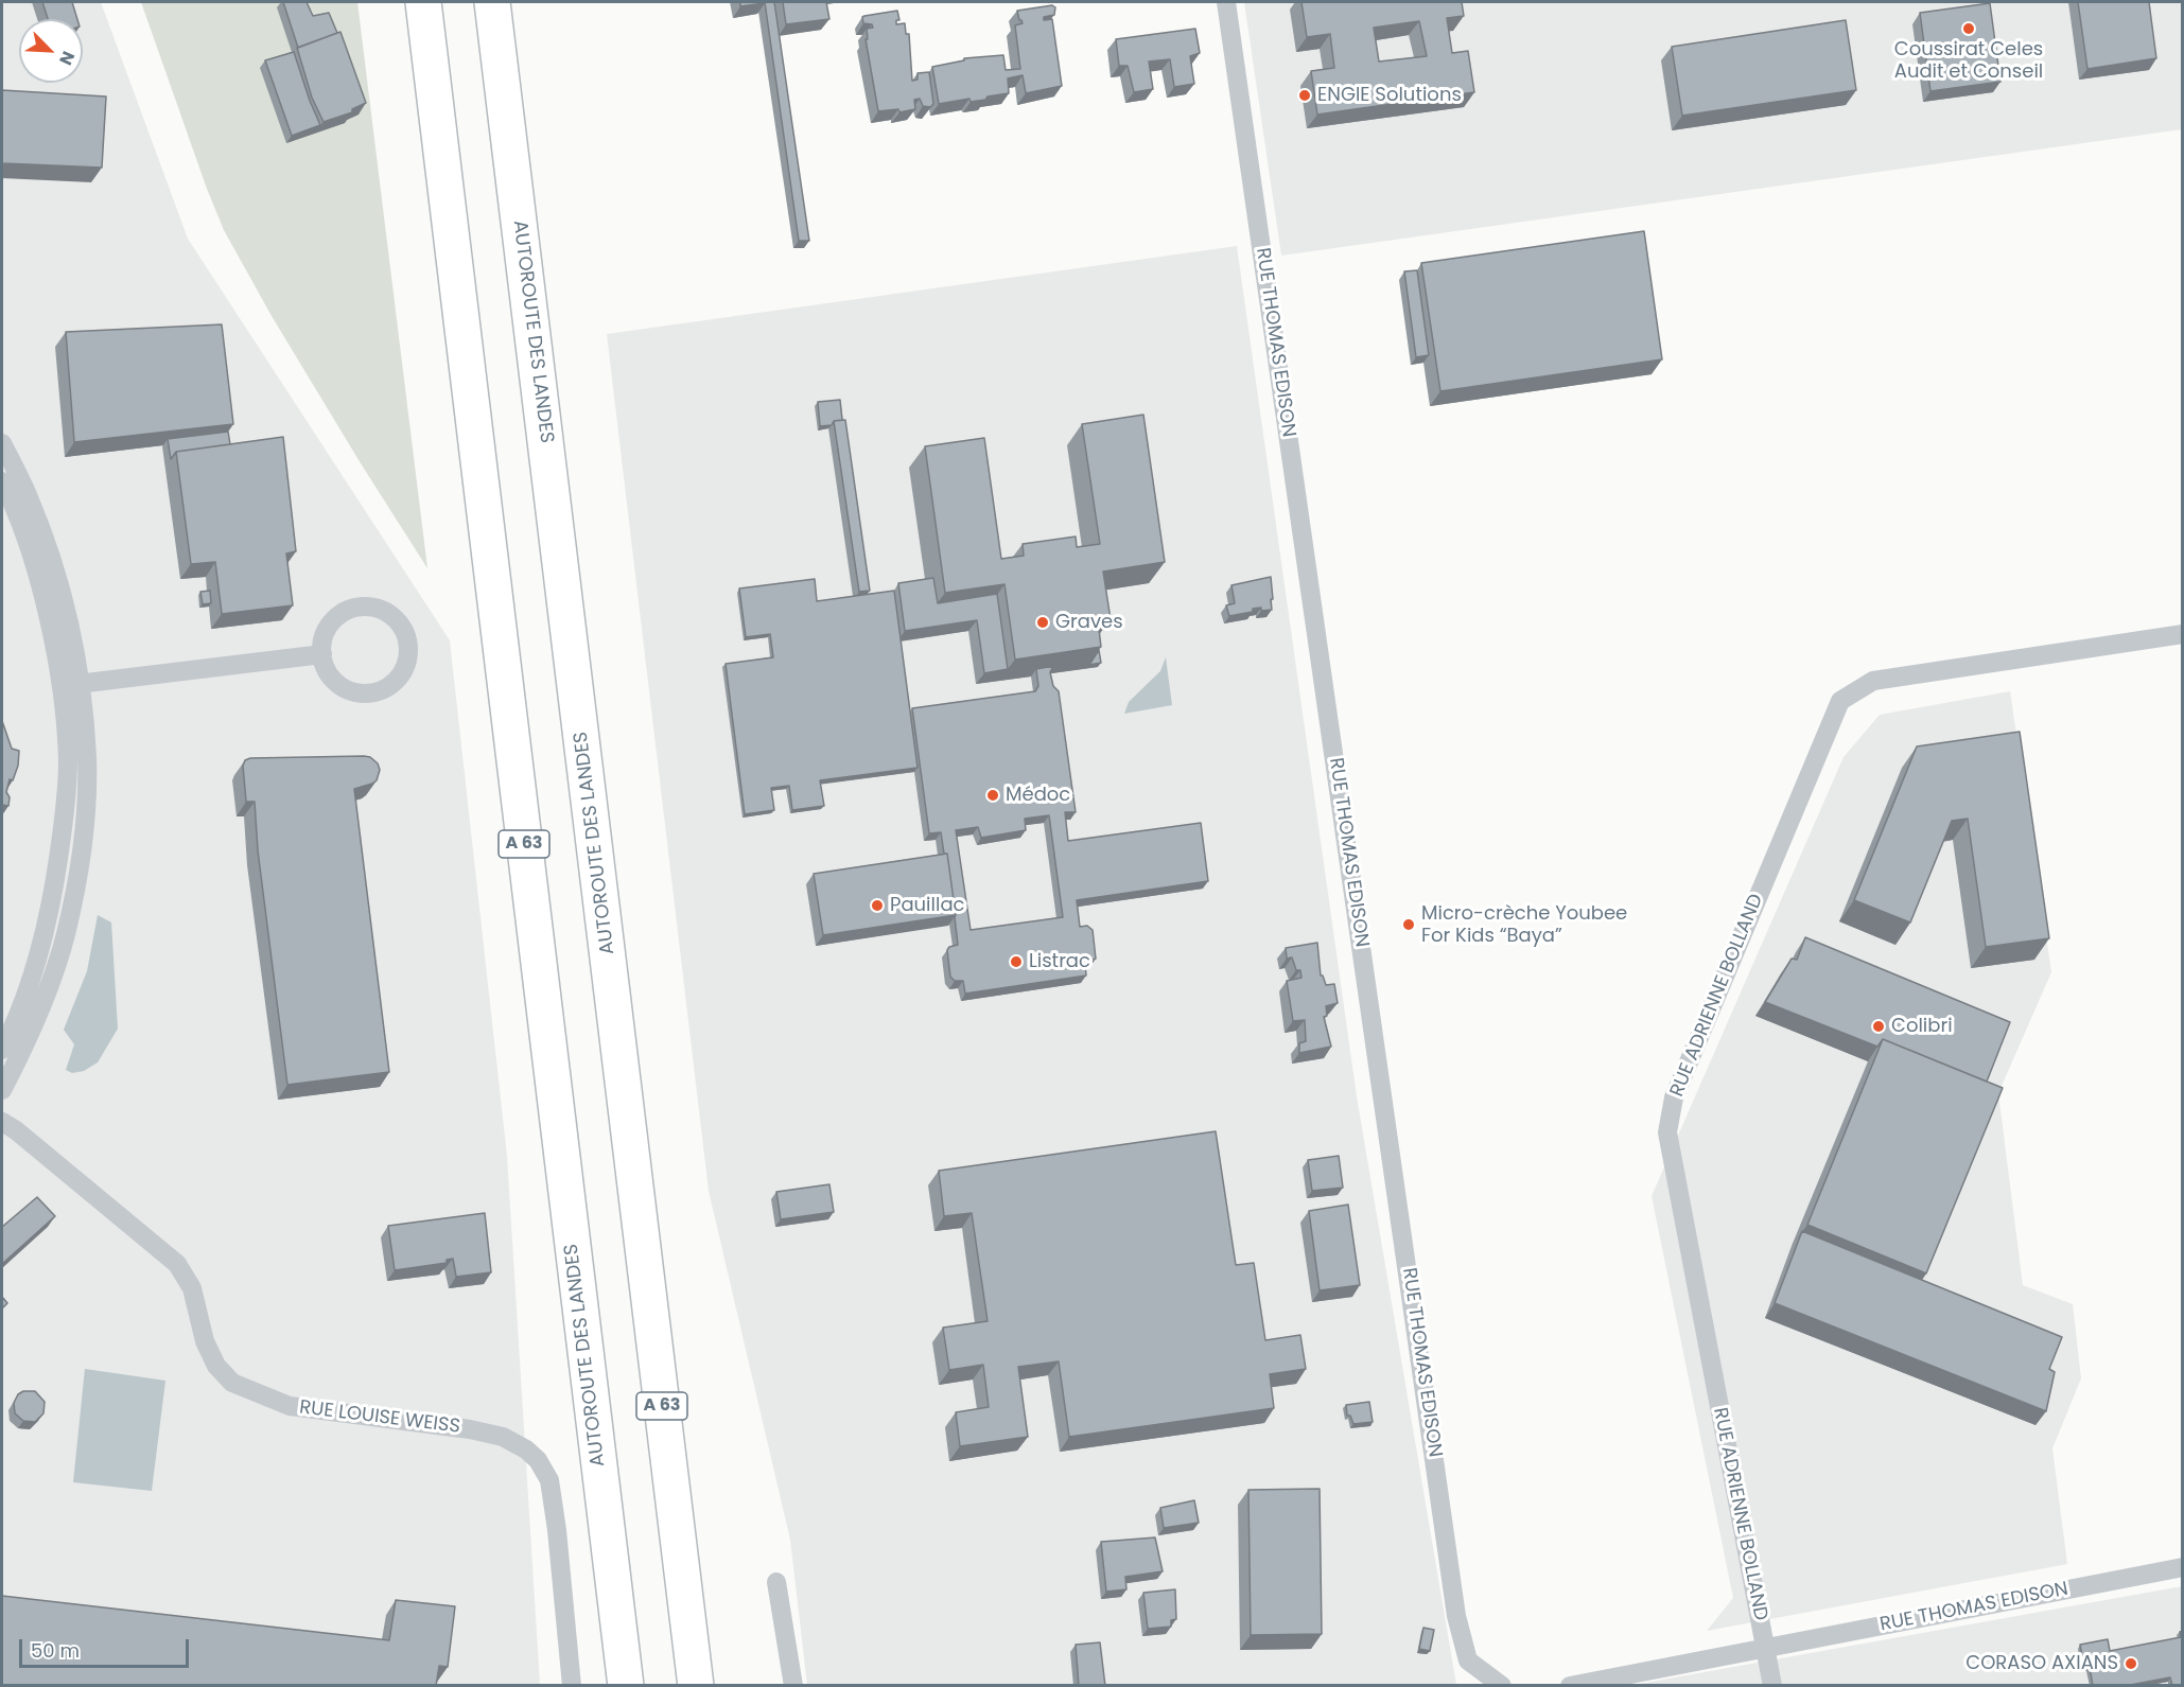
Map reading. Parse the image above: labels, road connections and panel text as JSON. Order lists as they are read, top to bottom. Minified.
{"streets":{"highway":["AUTOROUTE DES LANDES","A 63"],"street":["RUE THOMAS EDISON","RUE ADRIENNE BOLLAND","RUE LOUISE WEISS"]},"crossings":[["RUE THOMAS EDISON","RUE ADRIENNE BOLLAND"]],"places":["Coussirat Celes Audit et Conseil","ENGIE Solutions","Graves","Médoc","Pauillac","Micro-crèche Youbee For Kids “Baya”","Listrac","Colibri","CORASO AXIANS"],"scale_bar":"50 m","north":"bottom right"}
